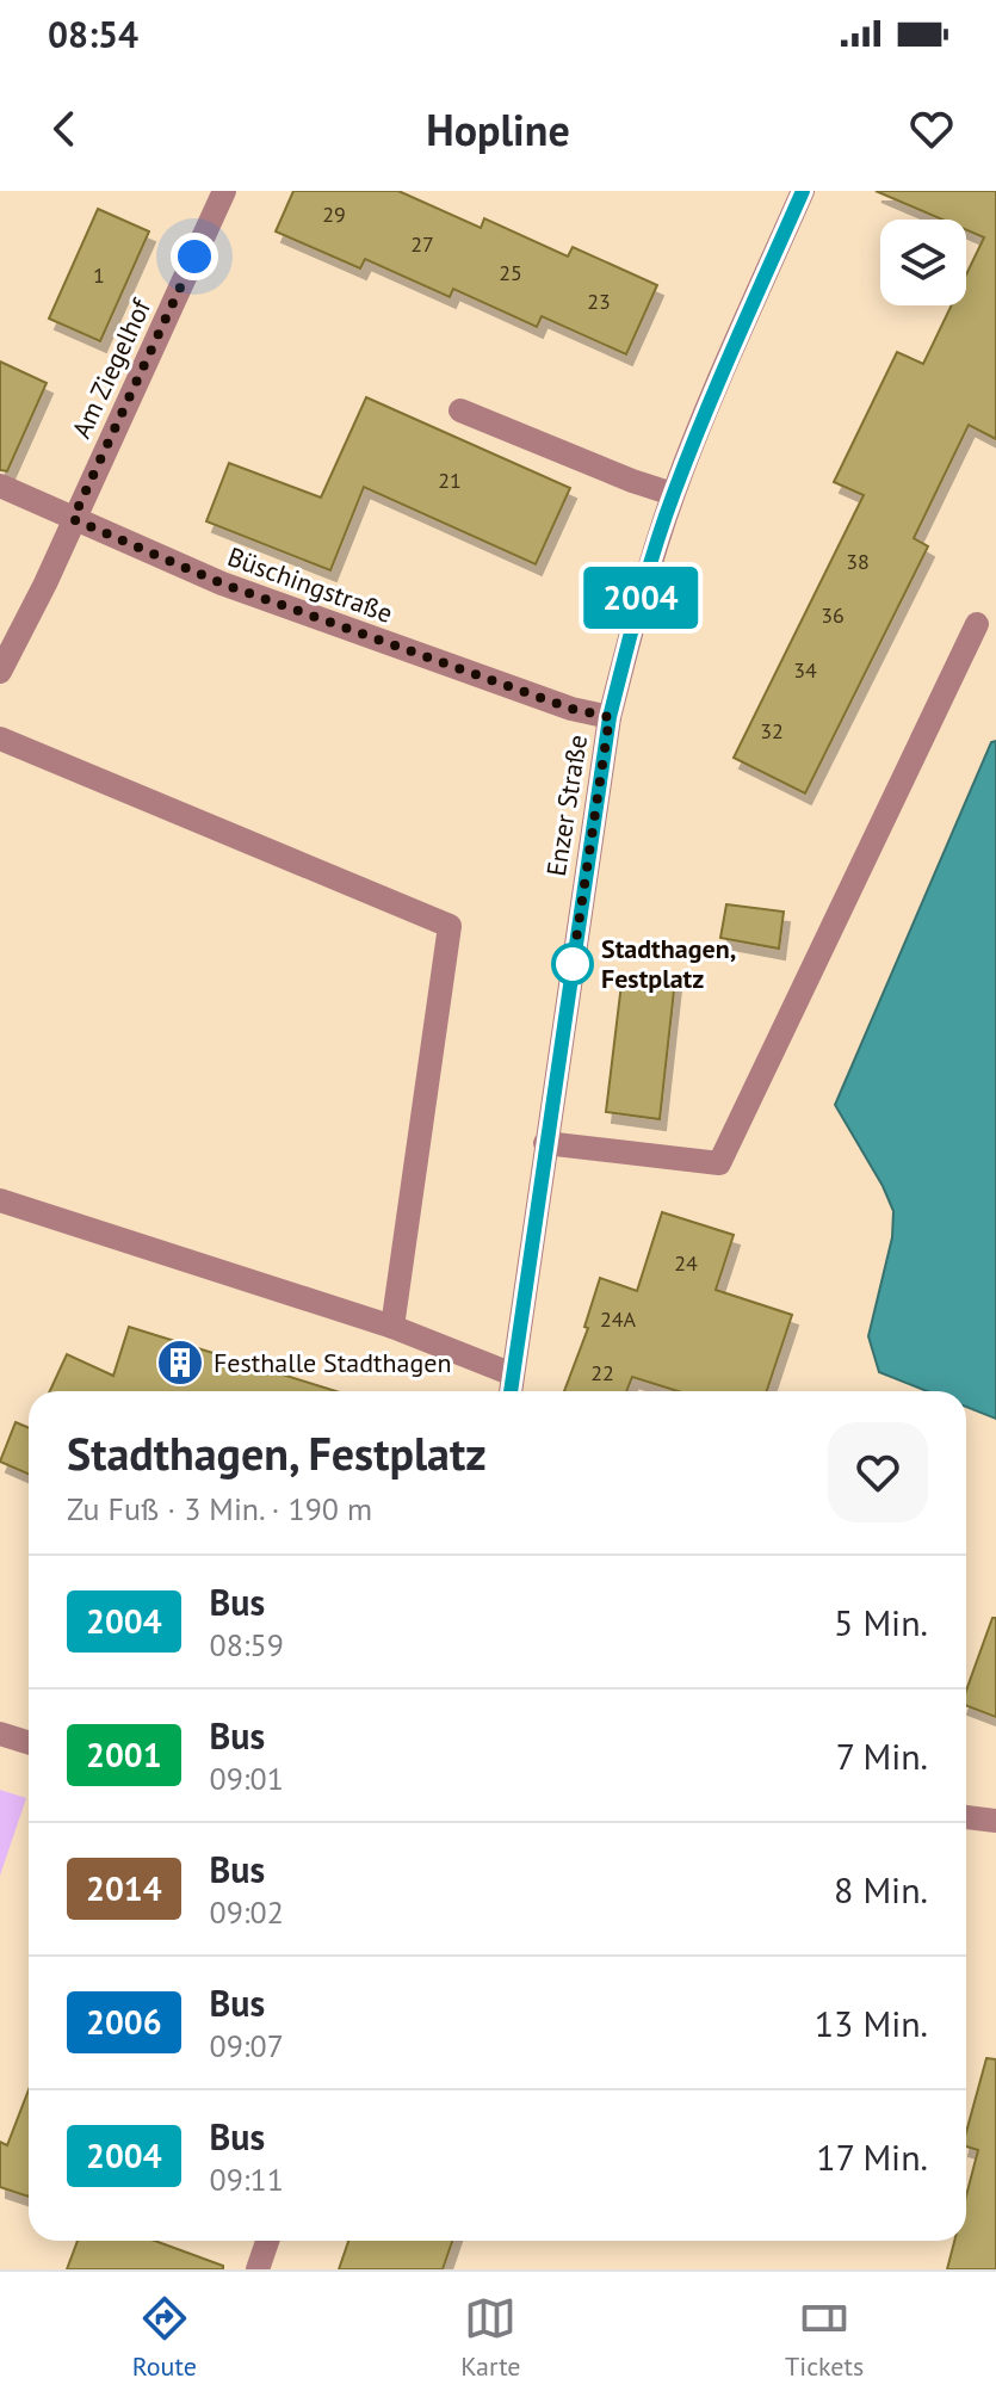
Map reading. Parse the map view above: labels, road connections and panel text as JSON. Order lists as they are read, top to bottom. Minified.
{"streets":{"street":["Am Ziegelhof","Büschingstraße","Enzer Straße"]},"crossings":[["Am Ziegelhof","Büschingstraße"],["Büschingstraße","Enzer Straße"]],"places":{"other":["Stadthagen, Festplatz"],"building":["Festhalle Stadthagen"]},"lines":["bus line 2004"],"house_numbers":["29","27","25","1","23","21","38","36","34","32","24","24A","22"],"page":{"status":"08:54","header":"Hopline","on_map":"2004","heading":["Stadthagen, Festplatz","Zu Fuß · 3 Min. · 190 m"],"list":[{"mark":"2004","name":"Bus","note":"08:59","value":"5 Min."},{"mark":"2001","name":"Bus","note":"09:01","value":"7 Min."},{"mark":"2014","name":"Bus","note":"09:02","value":"8 Min."},{"mark":"2006","name":"Bus","note":"09:07","value":"13 Min."},{"mark":"2004","name":"Bus","note":"09:11","value":"17 Min."}],"tabs":["Route","Karte","Tickets"]}}
